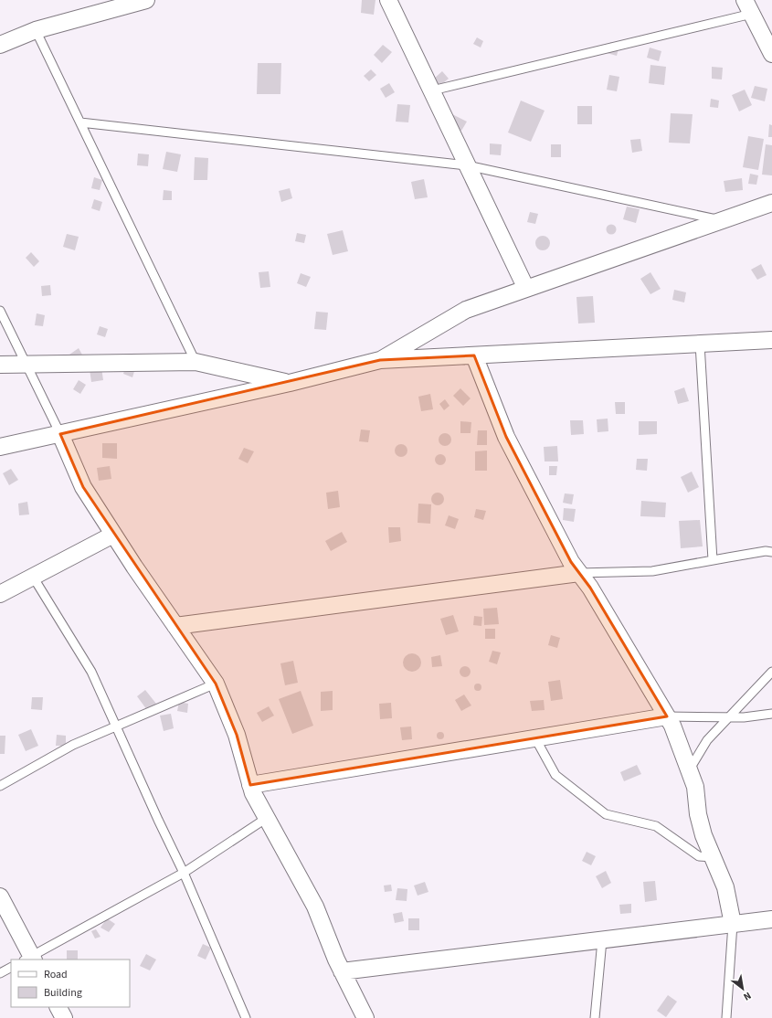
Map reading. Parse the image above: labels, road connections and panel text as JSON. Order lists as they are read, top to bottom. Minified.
{"legend":["Road","Building"],"north":"bottom right"}
